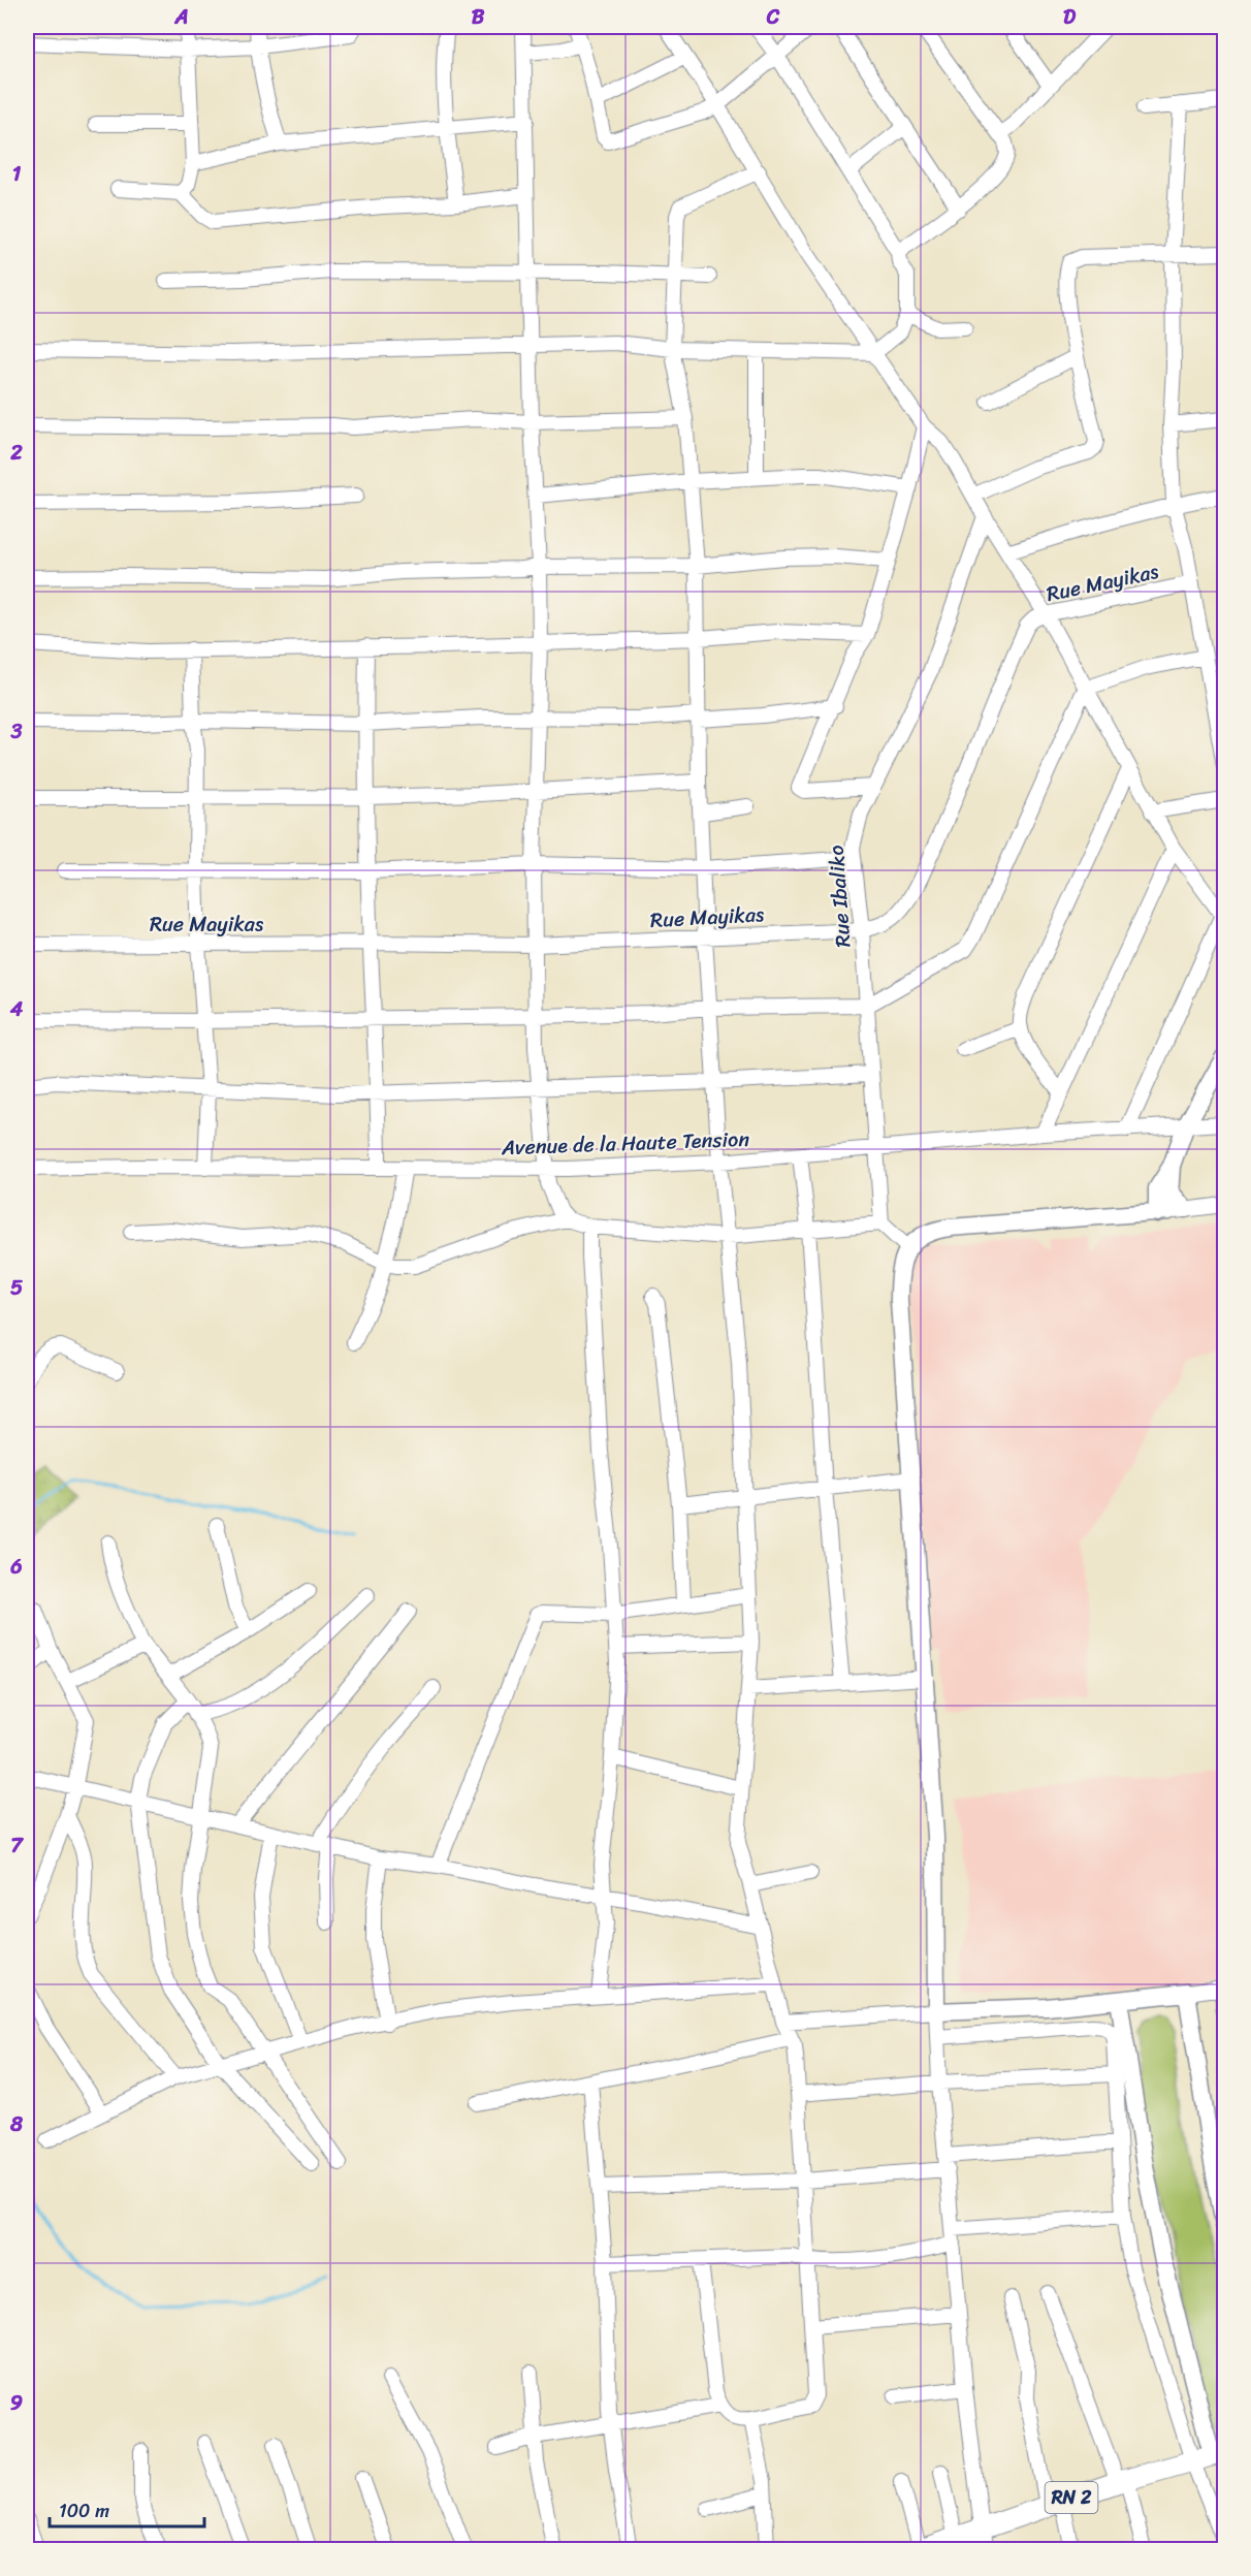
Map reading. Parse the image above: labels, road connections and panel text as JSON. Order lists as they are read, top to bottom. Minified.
{"streets":{"highway":["RN 2"],"street":["Rue Mayikas","Rue Ibaliko","Avenue de la Haute Tension"]},"crossings":[["Rue Mayikas","Rue Ibaliko"],["Rue Ibaliko","Avenue de la Haute Tension"]],"scale_bar":"100 m","grid":{"columns":["A","B","C","D"],"rows":["1","2","3","4","5","6","7","8","9"]}}
